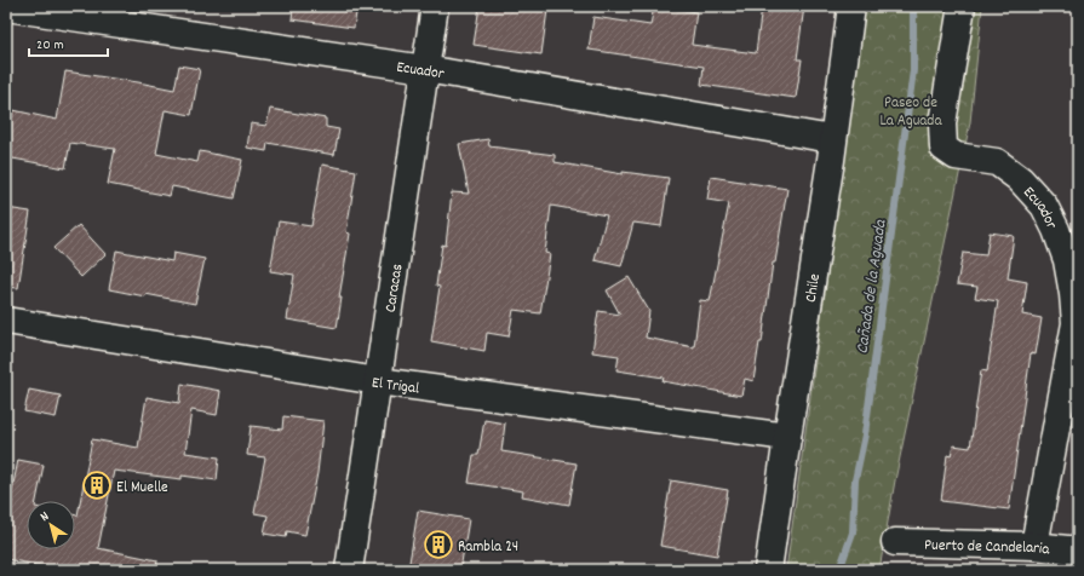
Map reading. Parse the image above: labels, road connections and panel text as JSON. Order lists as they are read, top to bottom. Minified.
{"streets":{"street":["Ecuador","Caracas","Chile","El Trigal","Puerto de Candelaria"]},"crossings":[["Ecuador","Caracas"],["Ecuador","Chile"],["Ecuador","Puerto de Candelaria"],["Caracas","El Trigal"],["Chile","El Trigal"]],"water":["Cañada de la Aguada"],"parks":["Paseo de La Aguada"],"places":{"building":["El Muelle","Rambla 24"]},"scale_bar":"20 m","north":"top left"}
